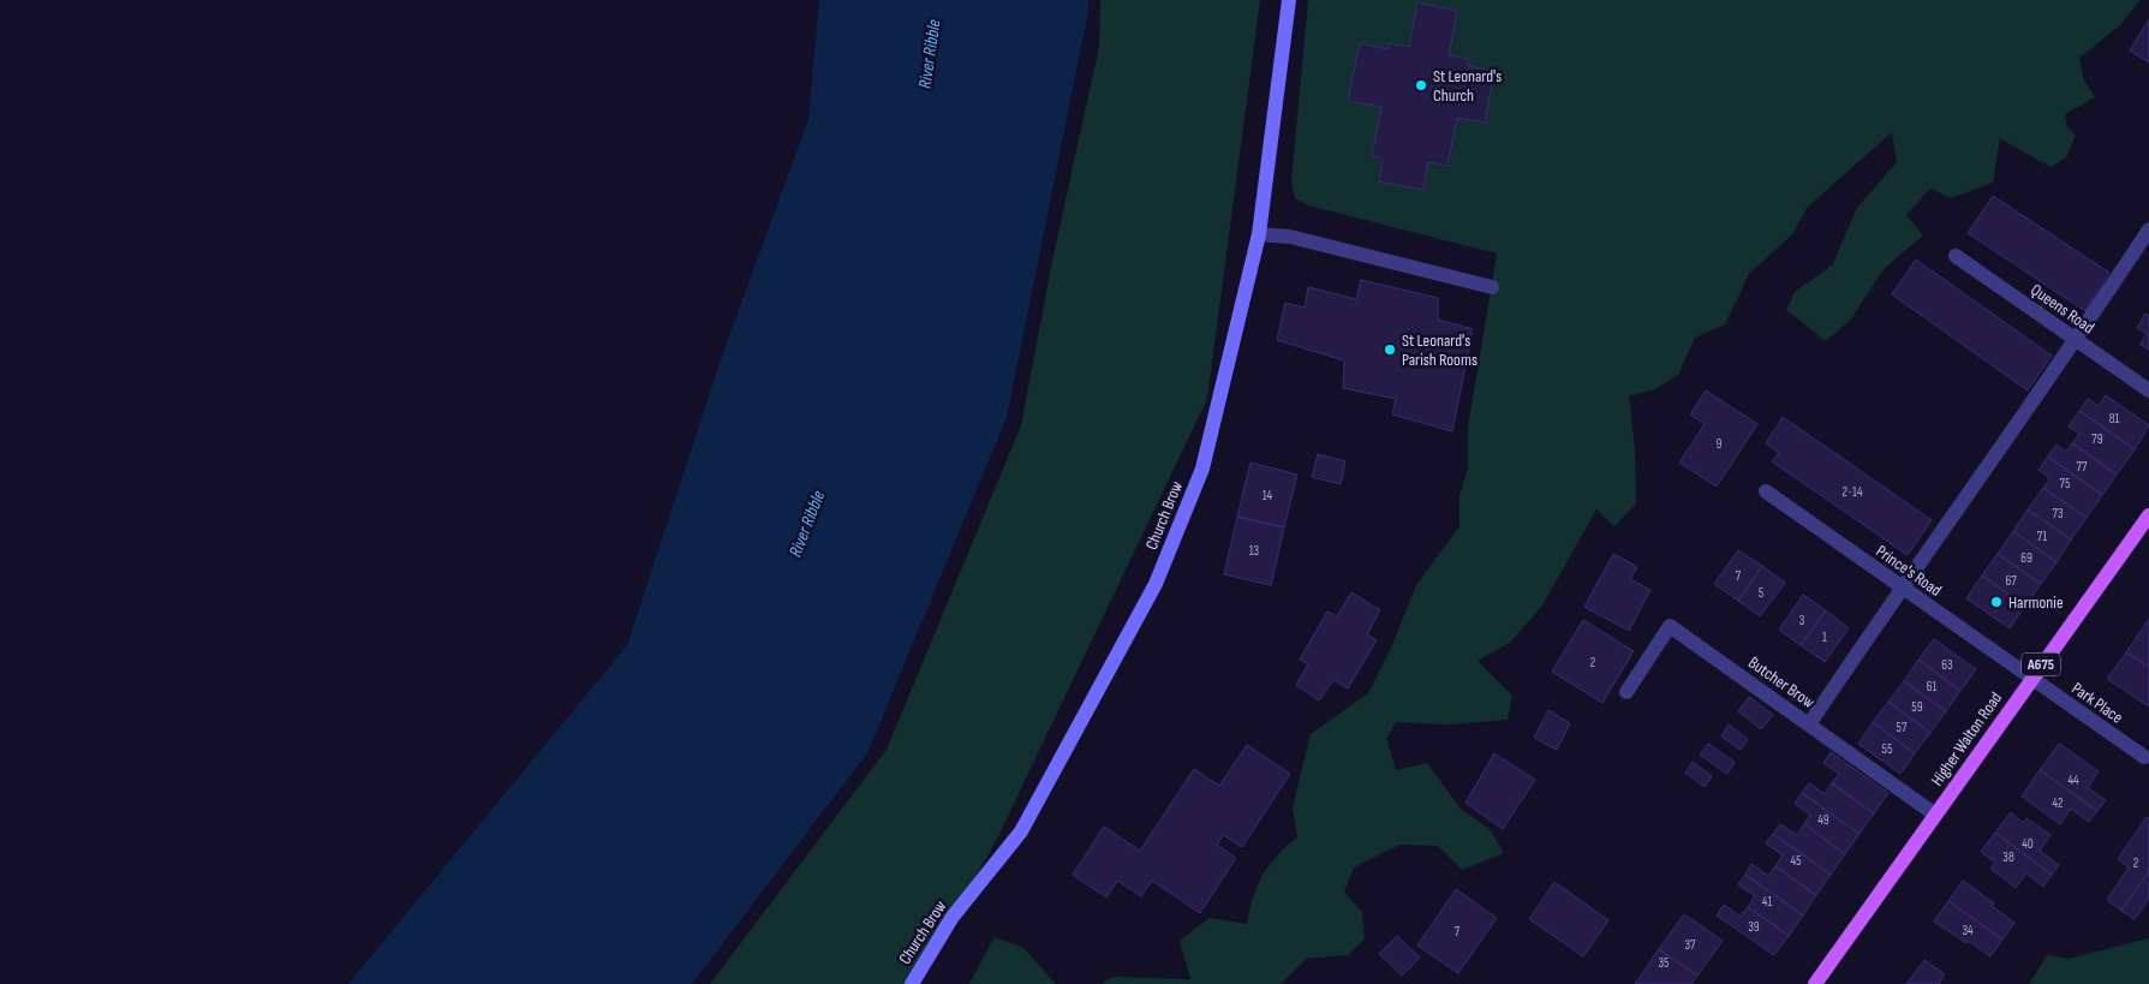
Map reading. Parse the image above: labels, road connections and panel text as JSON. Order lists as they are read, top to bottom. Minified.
{"streets":{"main road":["Church Brow","A675","Higher Walton Road"],"street":["Queens Road","Prince's Road","Butcher Brow","Park Place"]},"crossings":[["Prince's Road","Park Place"],["Prince's Road","Higher Walton Road"],["Butcher Brow","Higher Walton Road"],["Park Place","Higher Walton Road"]],"water":["River Ribble"],"places":["St Leonard's Church","St Leonard's Parish Rooms","Harmonie"],"house_numbers":["81","79","9","77","75","2-14","14","73","71","13","69","7","67","5","3","1","2","63","61","59","57","55","44","42","49","40","38","45","2","41","39","34","7","37","35"]}
